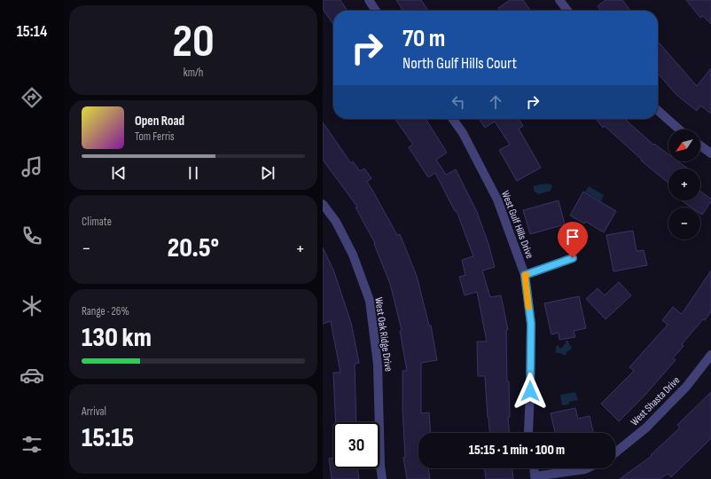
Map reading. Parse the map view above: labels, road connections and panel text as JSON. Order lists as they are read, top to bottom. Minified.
{"streets":{"street":["West Gulf Hills Drive","West Oak Ridge Drive","West Shasta Drive"]},"north":"bottom left","page":{"tabs":"15:14","tile":[["20","km/h"],"Climate",["Range · 26%","130 km"],["Arrival","15:15"]],"turn":["70 m","North Gulf Hills Court"],"song":["Open Road","Tom Ferris"],"map_buttons":["+","−"],"heat":["−","20.5°","+"],"limit":"30","trip":"15:15 · 1 min · 100 m"}}
